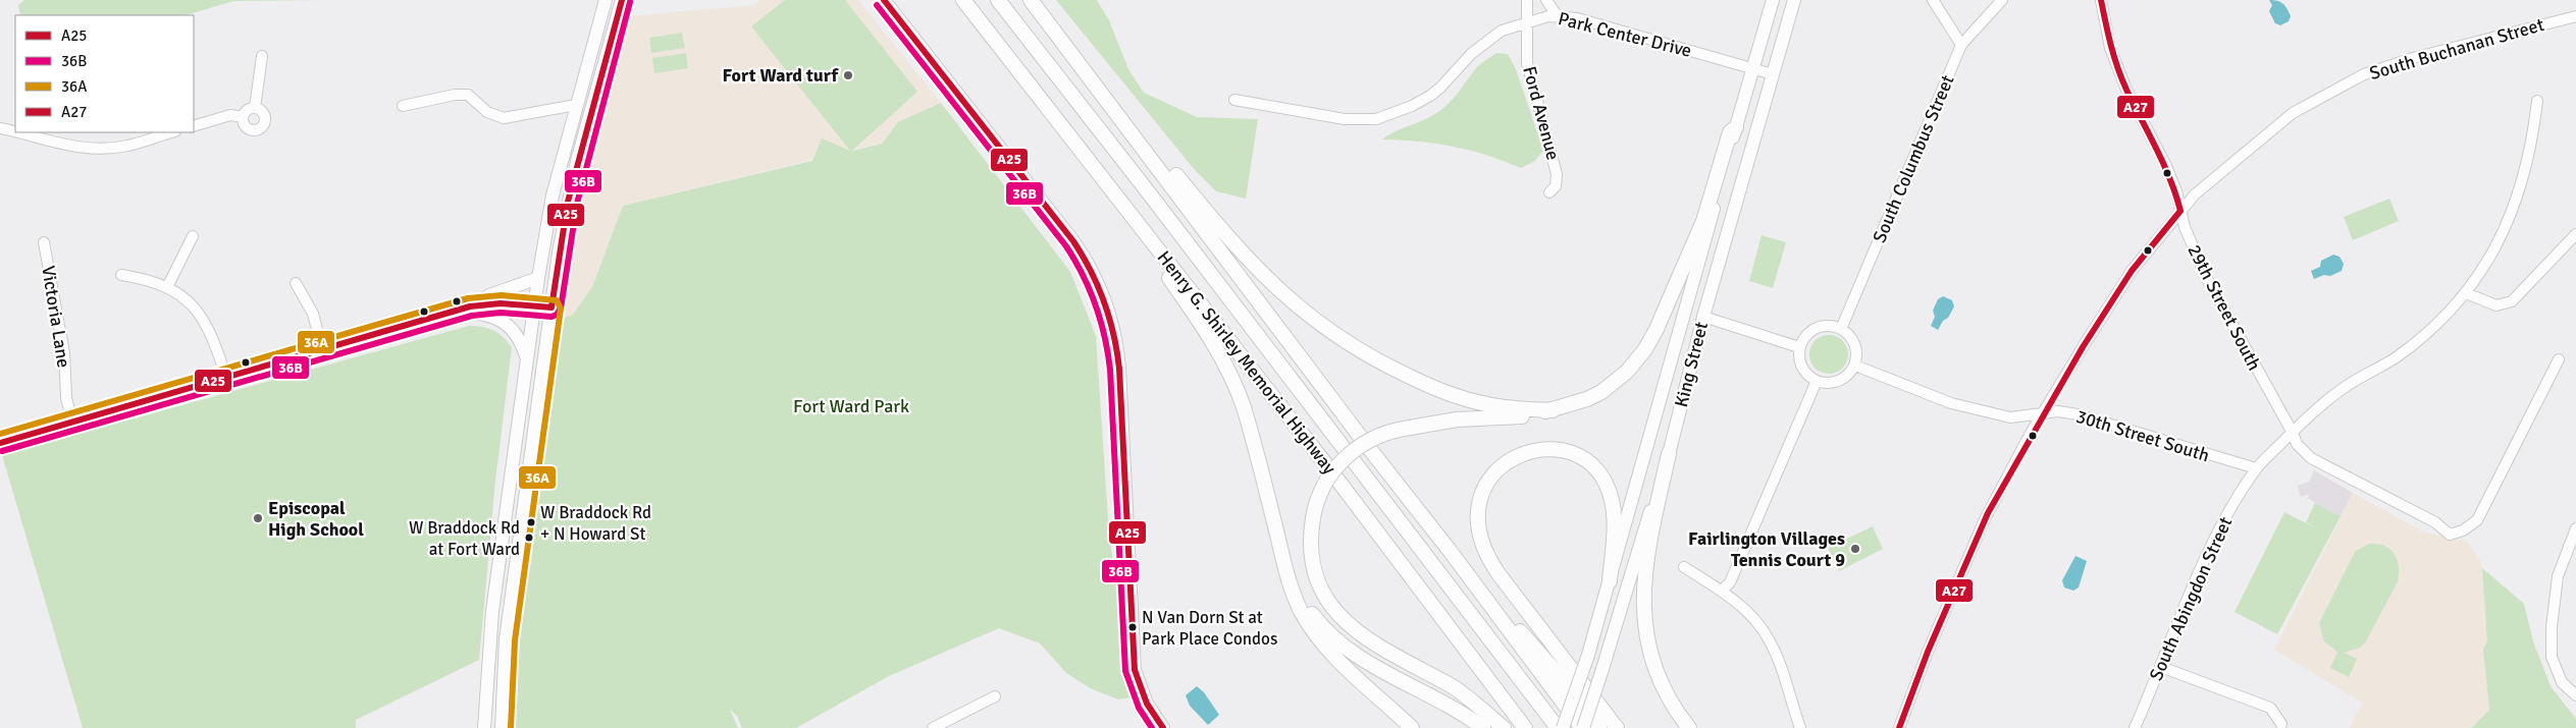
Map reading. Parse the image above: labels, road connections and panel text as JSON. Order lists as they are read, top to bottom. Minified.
{"streets":{"highway":["Henry G. Shirley Memorial Highway"],"main road":["King Street"],"street":["Park Center Drive","South Buchanan Street","Ford Avenue","South Columbus Street","29th Street South","Victoria Lane","30th Street South","South Abingdon Street"]},"crossings":[["Park Center Drive","Ford Avenue"],["Park Center Drive","King Street"],["South Buchanan Street","29th Street South"],["South Buchanan Street","30th Street South"],["South Columbus Street","30th Street South"],["29th Street South","South Abingdon Street"],["30th Street South","South Abingdon Street"]],"parks":["Fort Ward Park"],"places":["Fort Ward turf","Episcopal High School","W Braddock Rd + N Howard St","W Braddock Rd at Fort Ward","Fairlington Villages Tennis Court 9","N Van Dorn St at Park Place Condos"],"lines":["transit line A25","transit line A27","transit line 36B","transit line 36A"],"legend":["A25","36B","36A","A27"]}
